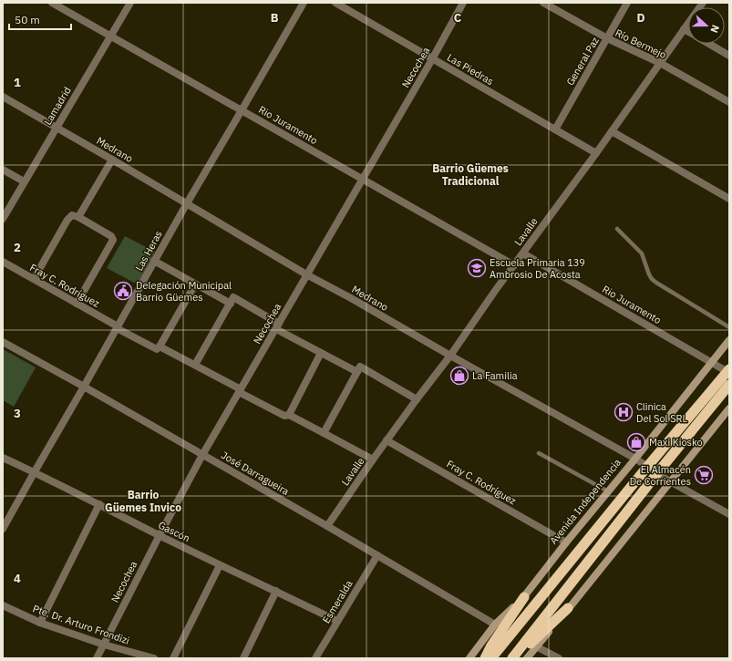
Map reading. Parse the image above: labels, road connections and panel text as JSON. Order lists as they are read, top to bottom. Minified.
{"streets":{"main road":["Avenida Independencia"],"street":["Río Bermejo","General Paz","Necochea","Las Piedras","Lamadrid","Rio Juramento","Medrano","Lavalle","Las Heras","Fray C. Rodríguez","José Darragueira","Gascón","Esmeralda","Pte. Dr. Arturo Frondizi"]},"crossings":[["Río Bermejo","General Paz"],["Río Bermejo","Lavalle"],["General Paz","Las Piedras"],["Necochea","Las Piedras"],["Necochea","Rio Juramento"],["Necochea","Medrano"],["Necochea","José Darragueira"],["Necochea","Gascón"],["Necochea","Pte. Dr. Arturo Frondizi"],["Las Piedras","Lavalle"],["Lamadrid","Rio Juramento"],["Lamadrid","Medrano"],["Rio Juramento","Lavalle"],["Rio Juramento","Las Heras"],["Rio Juramento","Avenida Independencia"],["Medrano","Lavalle"],["Medrano","Las Heras"],["Medrano","Avenida Independencia"],["Lavalle","Fray C. Rodríguez"],["Lavalle","José Darragueira"],["Las Heras","Fray C. Rodríguez"],["Las Heras","José Darragueira"],["Las Heras","Gascón"],["Fray C. Rodríguez","Avenida Independencia"],["José Darragueira","Avenida Independencia"],["José Darragueira","Esmeralda"],["Gascón","Esmeralda"]],"districts":["Barrio Güemes Tradicional","Barrio Güemes Invico"],"places":{"school or university":["Escuela Primaria 139 Ambrosio De Acosta"],"public building":["Delegación Municipal Barrio Güemes"],"shop":["La Familia","Maxi Kiosko"],"hospital":["Clinica Del Sol SRL"],"supermarket":["El Almacén De Corrientes"]},"scale_bar":"50 m","north":"right","grid":{"columns":["B","C","D"],"rows":["1","2","3","4"]}}
